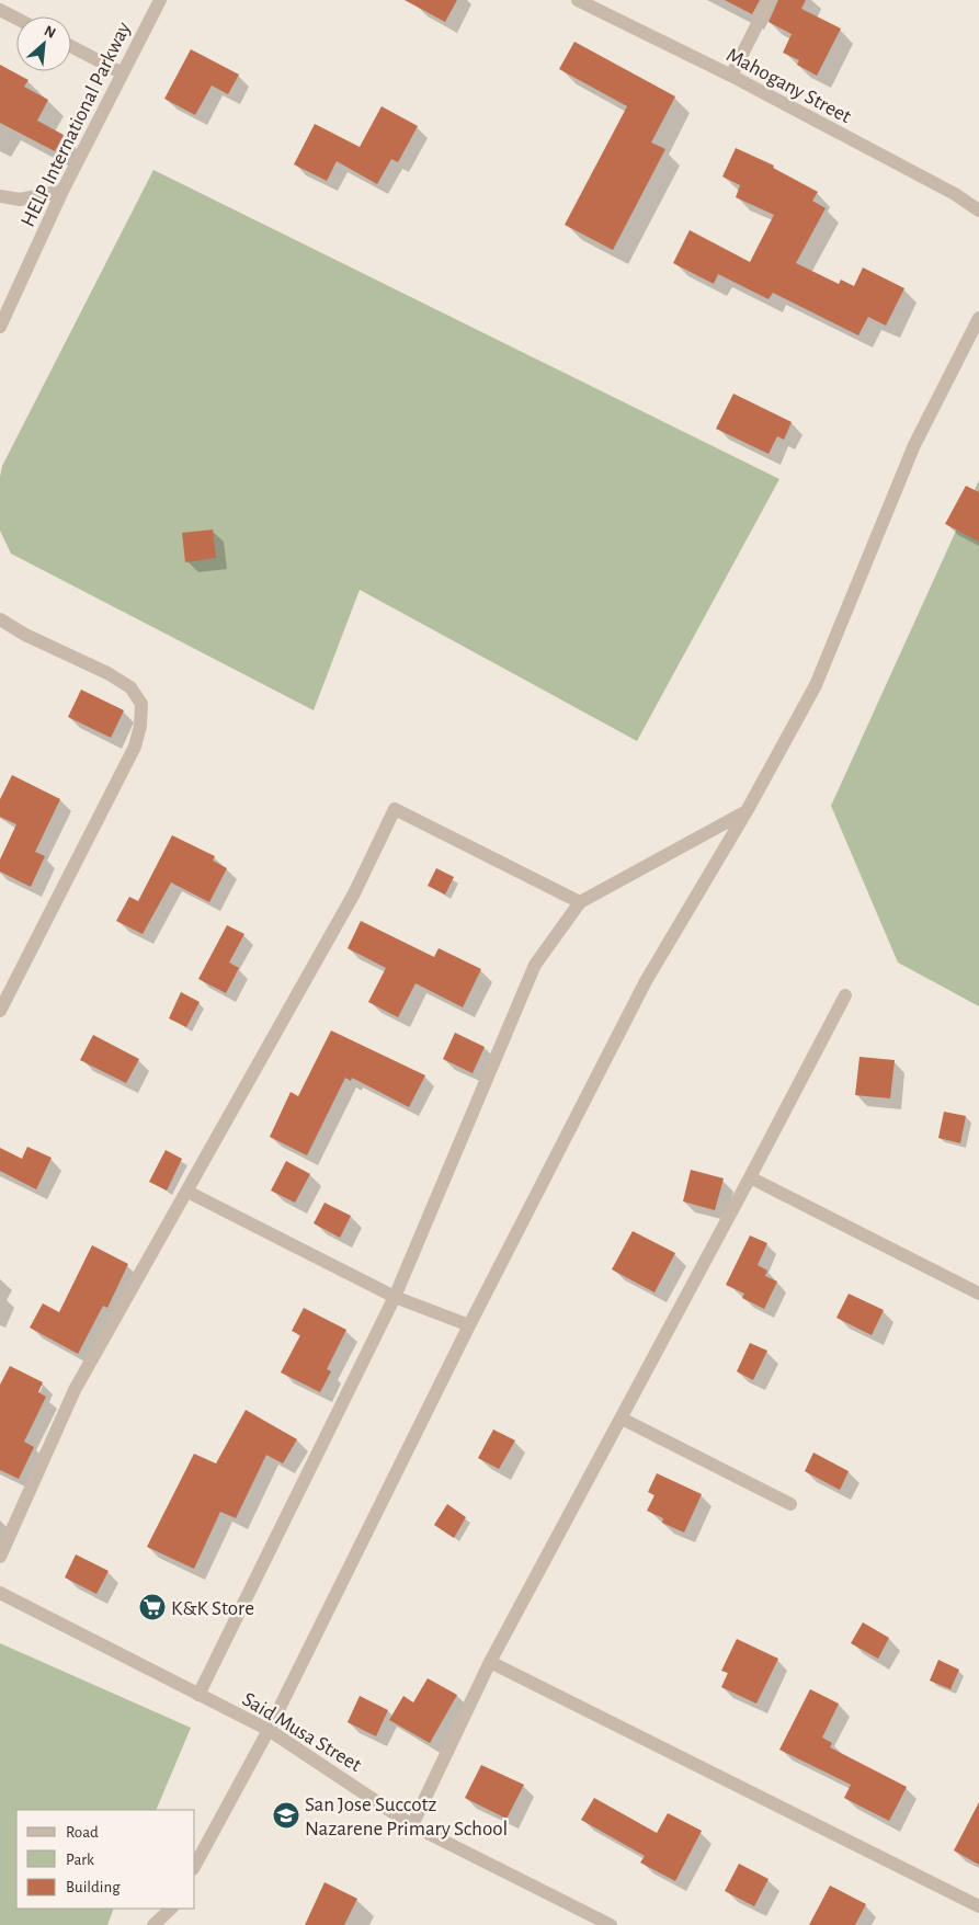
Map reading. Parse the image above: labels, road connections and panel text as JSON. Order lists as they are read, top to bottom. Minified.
{"streets":{"street":["Mahogany Street","HELP International Parkway","Said Musa Street"]},"places":{"supermarket":["K&K Store"],"school or university":["San Jose Succotz Nazarene Primary School"]},"legend":["Road","Park","Building"],"north":"top right"}
